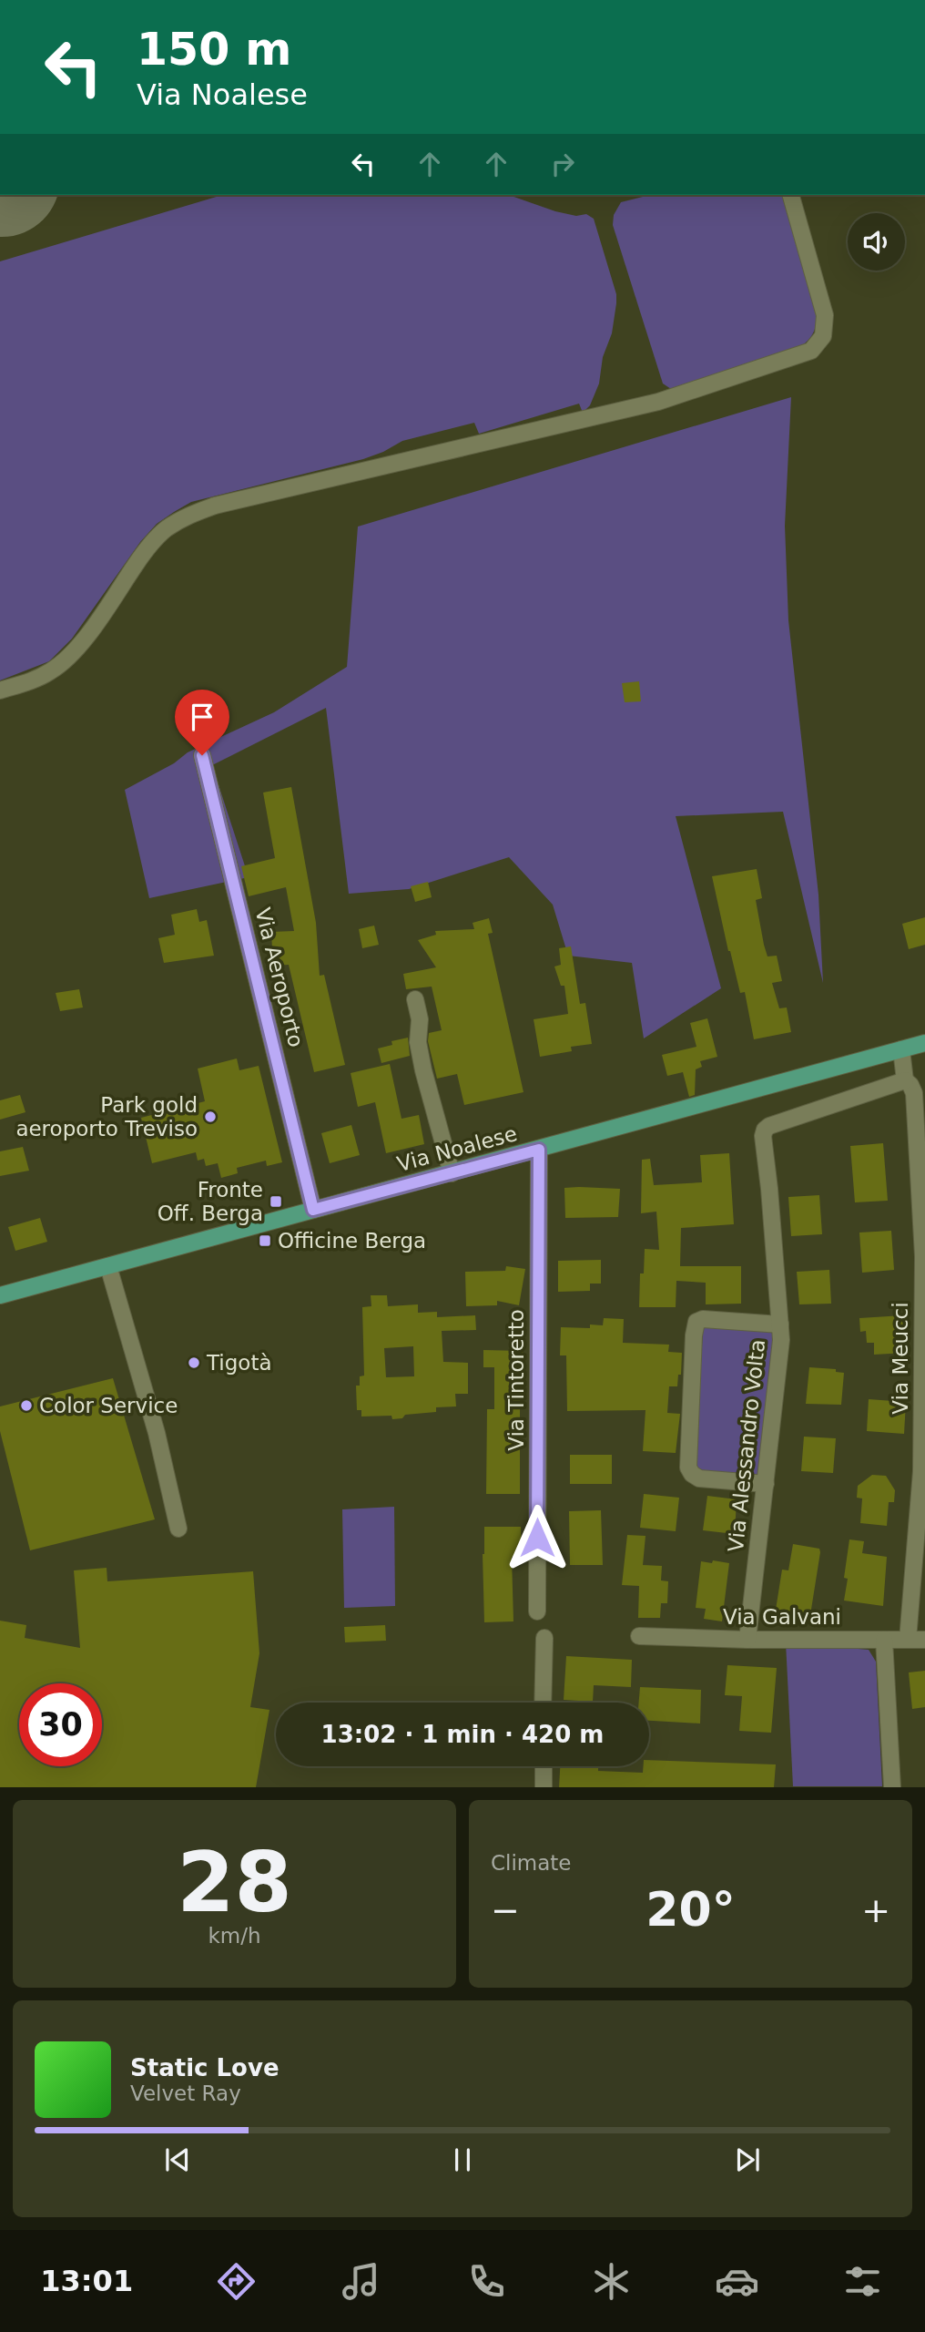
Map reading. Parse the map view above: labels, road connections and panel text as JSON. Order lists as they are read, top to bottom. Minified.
{"streets":{"main road":["Via Noalese"],"street":["Via Aeroporto","Via Meucci","Via Tintoretto","Via Alessandro Volta","Via Galvani"]},"crossings":[["Via Aeroporto","Via Noalese"],["Via Noalese","Via Tintoretto"],["Via Meucci","Via Alessandro Volta"],["Via Meucci","Via Galvani"],["Via Alessandro Volta","Via Galvani"]],"places":{"other":["Park gold aeroporto Treviso","Tigotà","Color Service"],"transit":["Fronte Off. Berga","Officine Berga"]},"page":{"turn":["150 m","Via Noalese"],"limit":"30","trip":"13:02 · 1 min · 420 m","tile":[["28","km/h"],"Climate"],"heat":["−","20°","+"],"song":["Static Love","Velvet Ray"],"tabs":"13:01"}}
